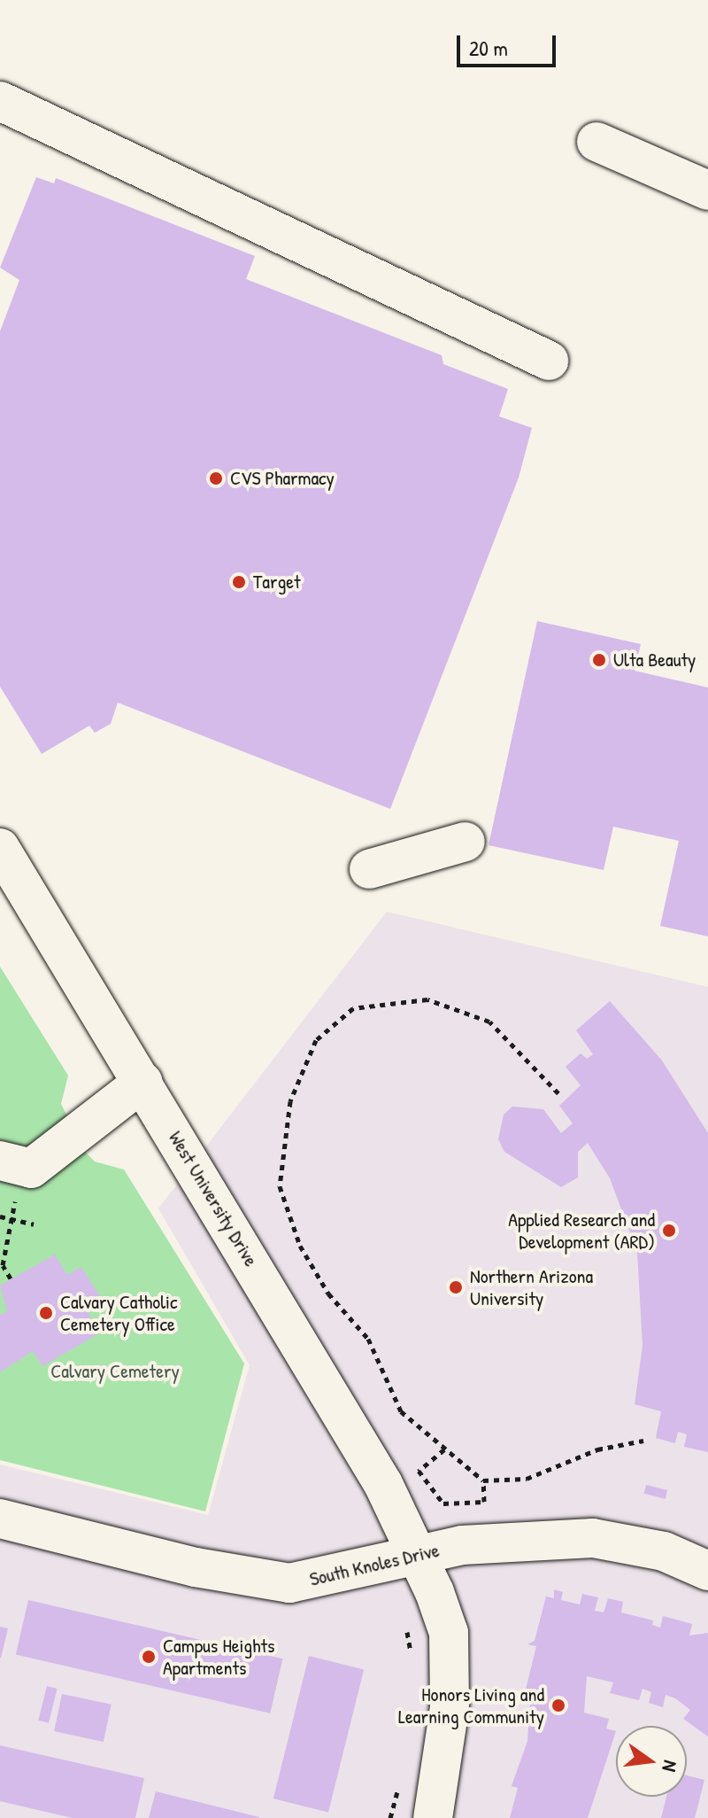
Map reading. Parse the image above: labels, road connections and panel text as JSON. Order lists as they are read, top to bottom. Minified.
{"streets":{"street":["West University Drive","South Knoles Drive"]},"crossings":[["West University Drive","South Knoles Drive"]],"parks":["Calvary Cemetery"],"places":["CVS Pharmacy","Target","Ulta Beauty","Applied Research and Development (ARD)","Northern Arizona University","Calvary Catholic Cemetery Office","Campus Heights Apartments","Honors Living and Learning Community"],"scale_bar":"20 m","north":"right"}
